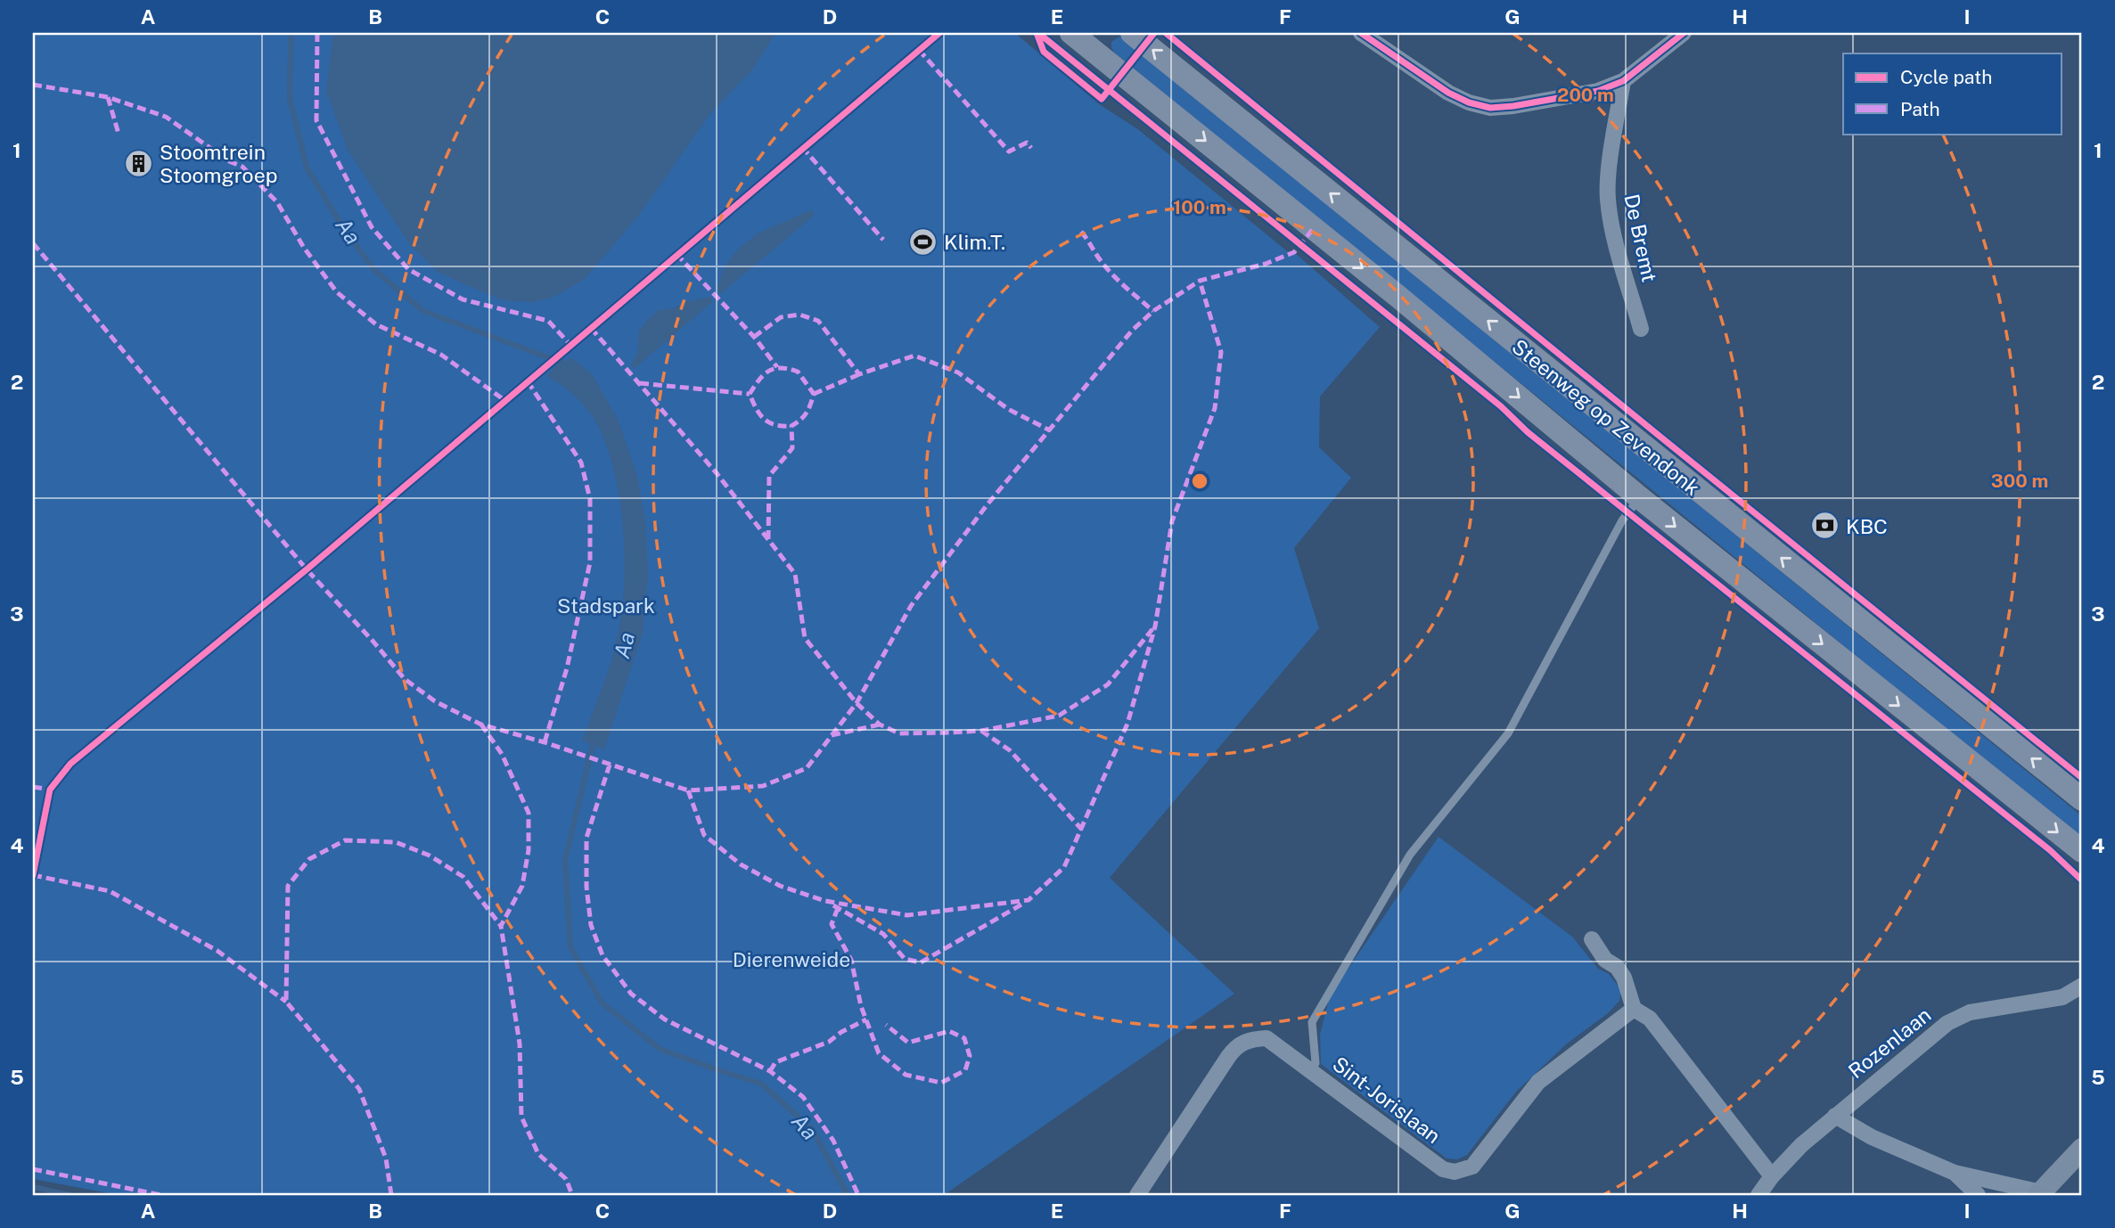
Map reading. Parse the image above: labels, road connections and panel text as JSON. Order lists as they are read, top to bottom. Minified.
{"streets":{"main road":["Steenweg op Zevendonk"],"street":["De Bremt","Rozenlaan","Sint-Jorislaan"]},"crossings":[["Steenweg op Zevendonk","Sint-Jorislaan"]],"water":["Aa"],"parks":["Stadspark","Dierenweide"],"places":{"building":["Stoomtrein Stoomgroep"],"sports":["Klim.T."],"bank":["KBC"]},"legend":["Cycle path","Path"],"grid":{"columns":["A","B","C","D","E","F","G","H","I"],"rows":["1","2","3","4","5"]},"rings":["200 m","100 m","300 m"]}
